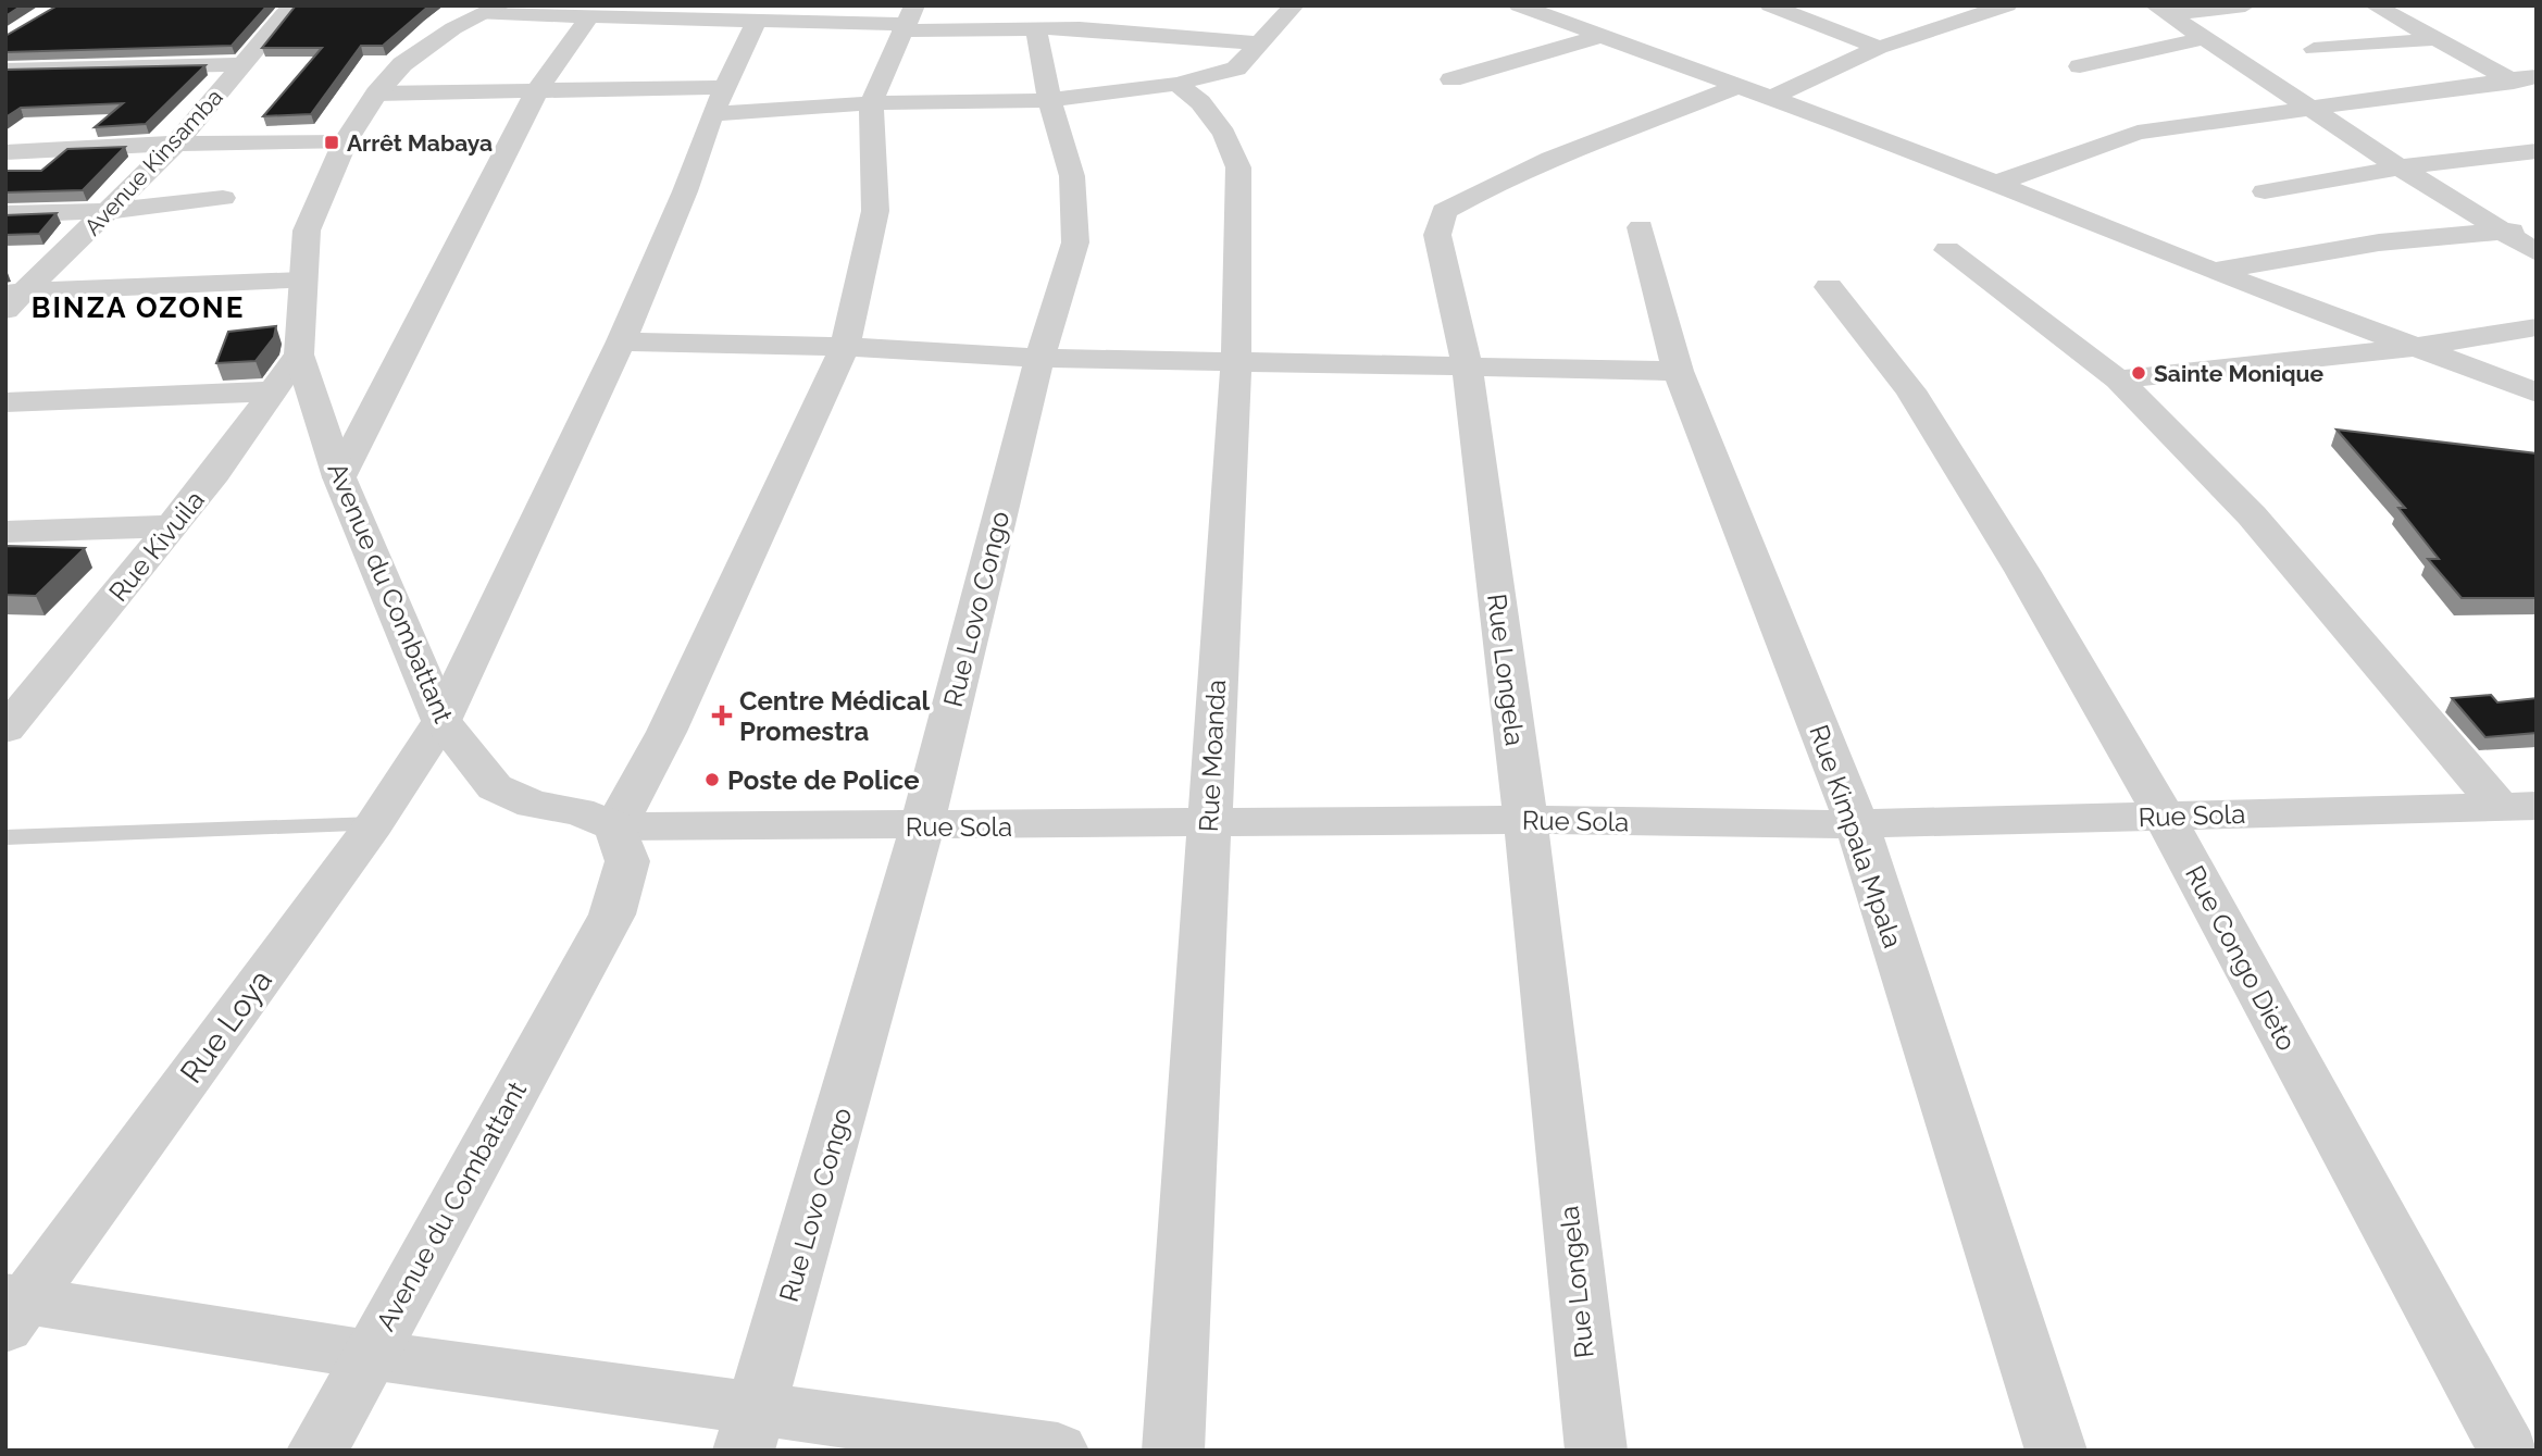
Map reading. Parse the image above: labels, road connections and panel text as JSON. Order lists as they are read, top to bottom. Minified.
{"streets":{"street":["Avenue Kinsamba","Rue Kivuila","Avenue du Combattant","Rue Lovo Congo","Rue Longela","Rue Moanda","Rue Sola","Rue Kimpala Mpala","Rue Congo Dieto","Rue Loya"]},"crossings":[["Rue Kivuila","Avenue du Combattant"],["Avenue du Combattant","Rue Sola"],["Avenue du Combattant","Rue Loya"],["Rue Lovo Congo","Rue Sola"],["Rue Longela","Rue Sola"],["Rue Moanda","Rue Sola"],["Rue Sola","Rue Kimpala Mpala"],["Rue Sola","Rue Congo Dieto"]],"districts":["BINZA OZONE"],"places":{"transit":["Arrêt Mabaya"],"other":["Sainte Monique","Poste de Police"],"health":["Centre Médical Promestra"]}}
